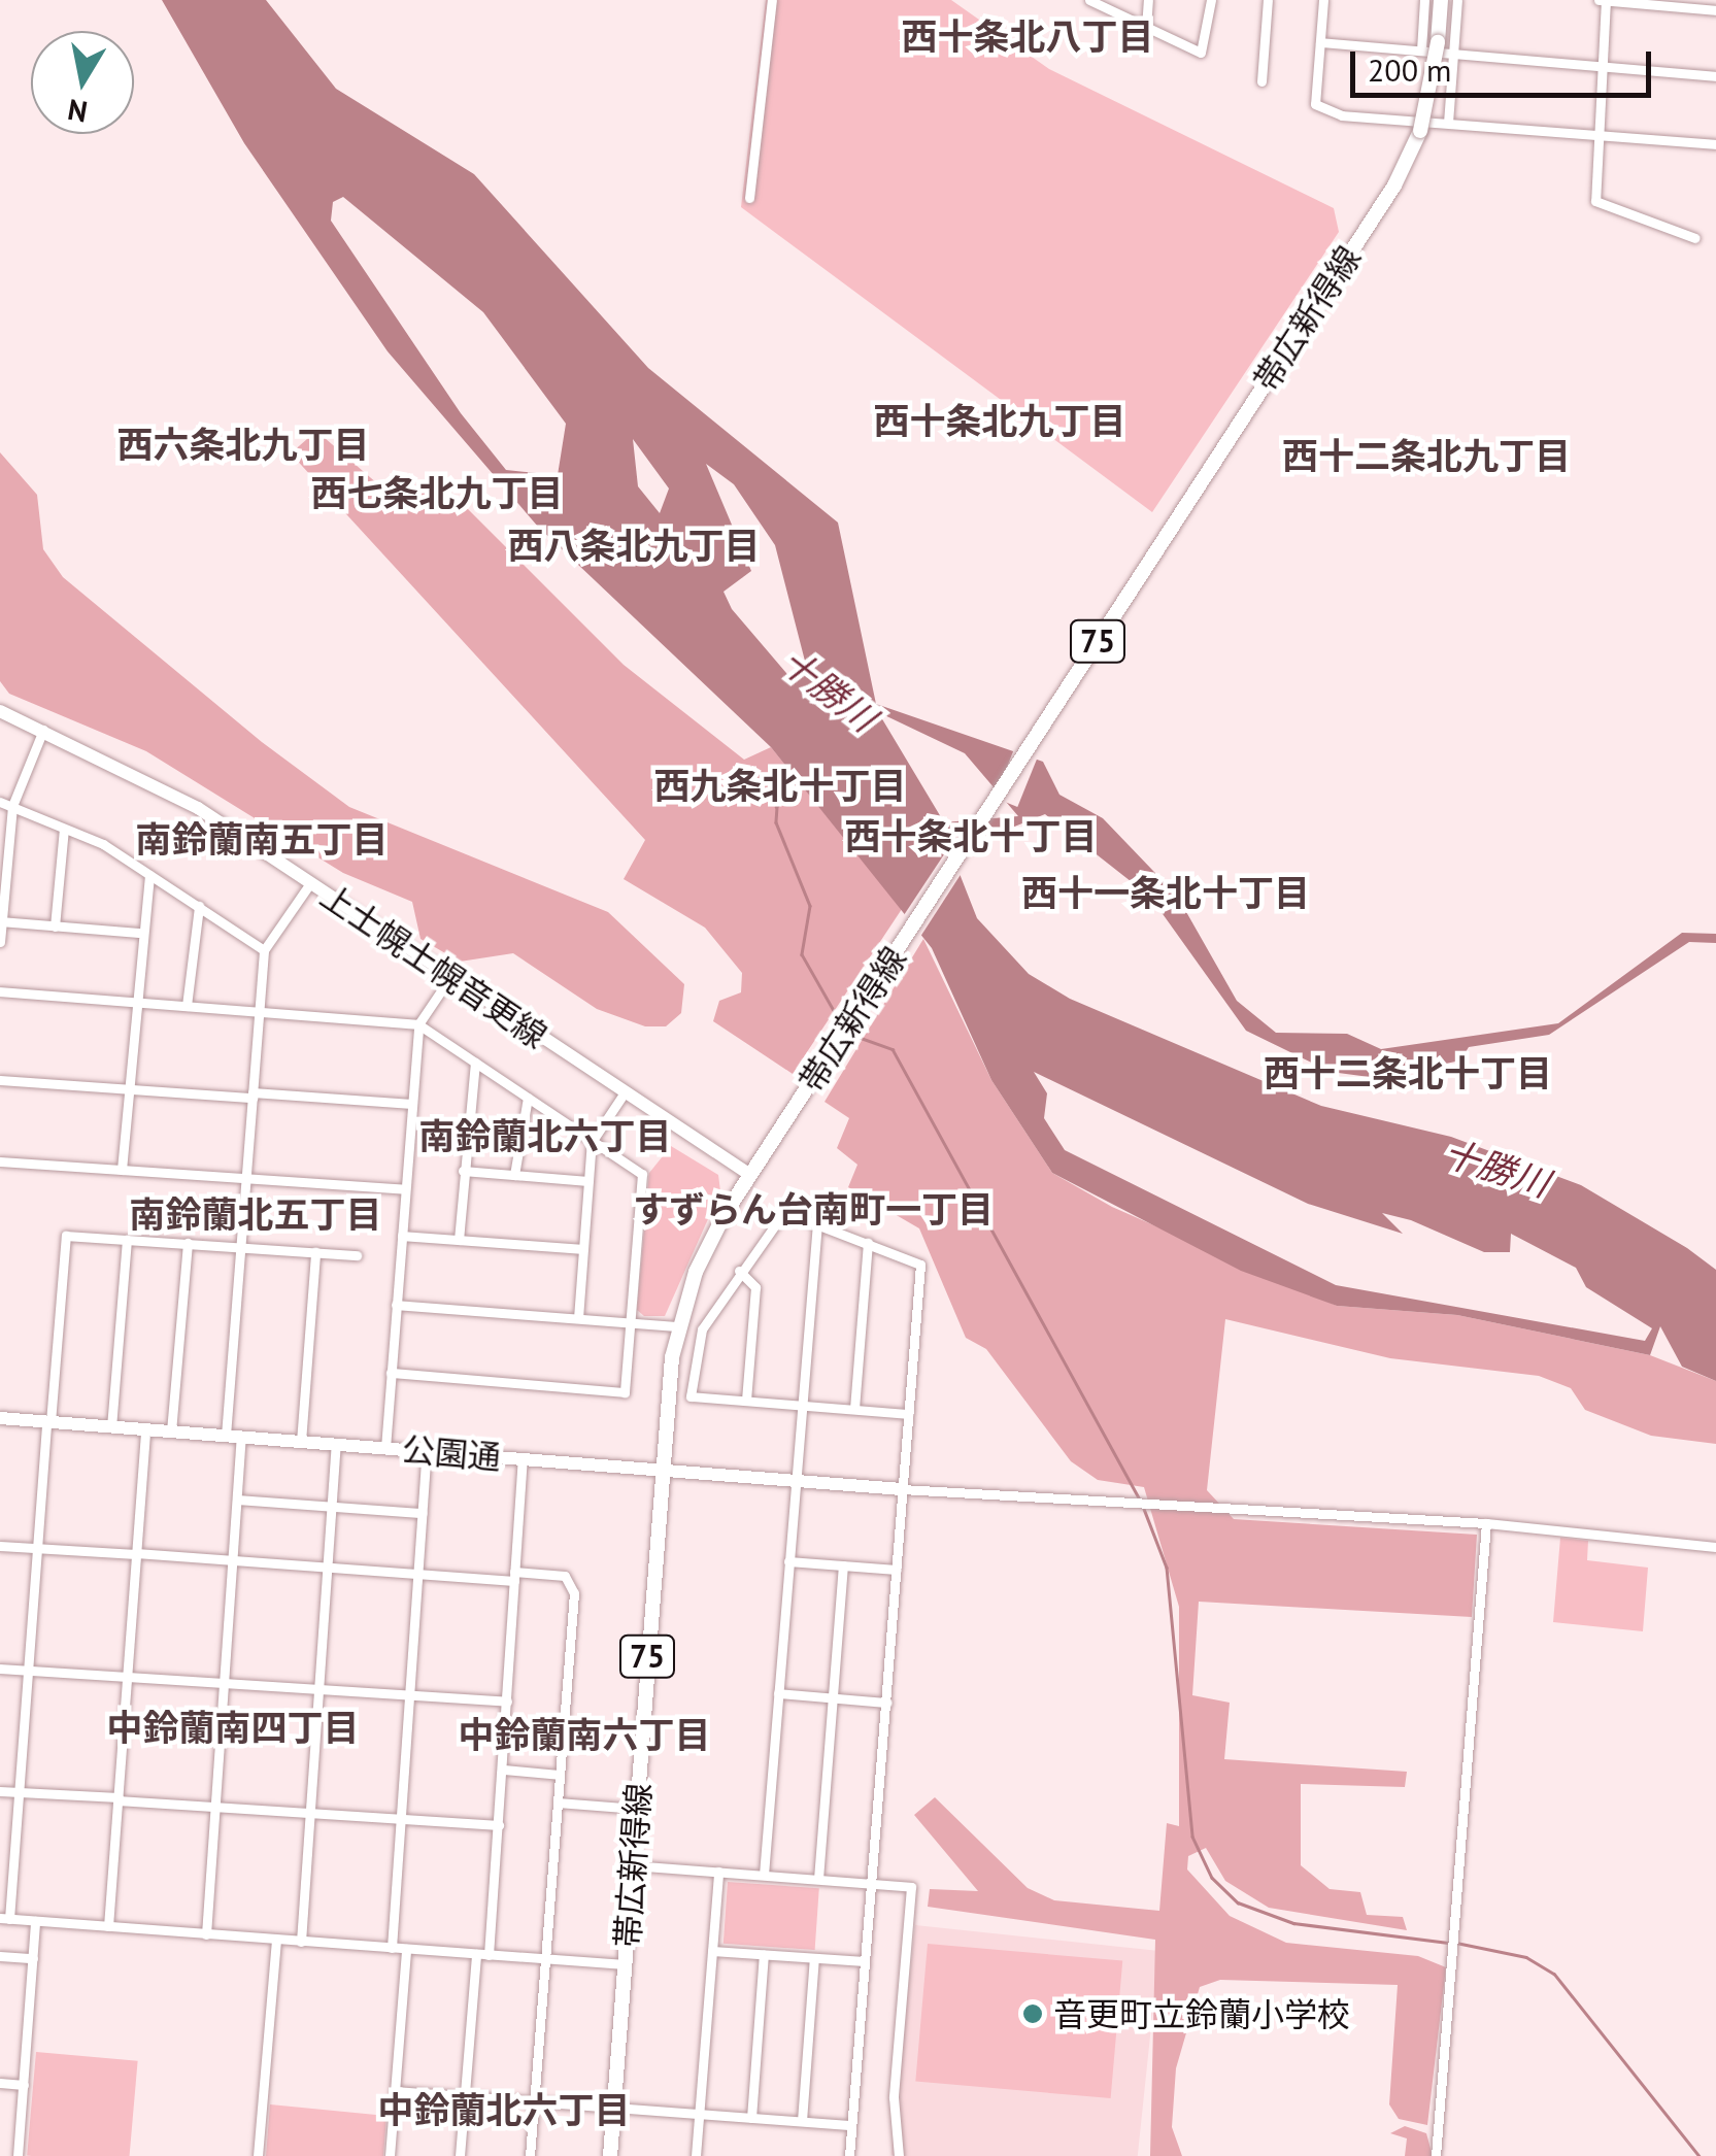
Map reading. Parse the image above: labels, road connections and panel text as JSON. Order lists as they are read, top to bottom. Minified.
{"streets":{"main road":["帯広新得線","75"],"street":["上士幌士幌音更線","公園通"]},"crossings":[["帯広新得線","上士幌士幌音更線"],["帯広新得線","公園通"]],"districts":["西十条北八丁目","西十条北九丁目","西六条北九丁目","西十二条北九丁目","西七条北九丁目","西八条北九丁目","西九条北十丁目","西十条北十丁目","南鈴蘭南五丁目","西十一条北十丁目","西十二条北十丁目","南鈴蘭北六丁目","すずらん台南町一丁目","南鈴蘭北五丁目","中鈴蘭南四丁目","中鈴蘭南六丁目","中鈴蘭北六丁目"],"water":["十勝川"],"places":["音更町立鈴蘭小学校"],"scale_bar":"200 m","north":"bottom"}
